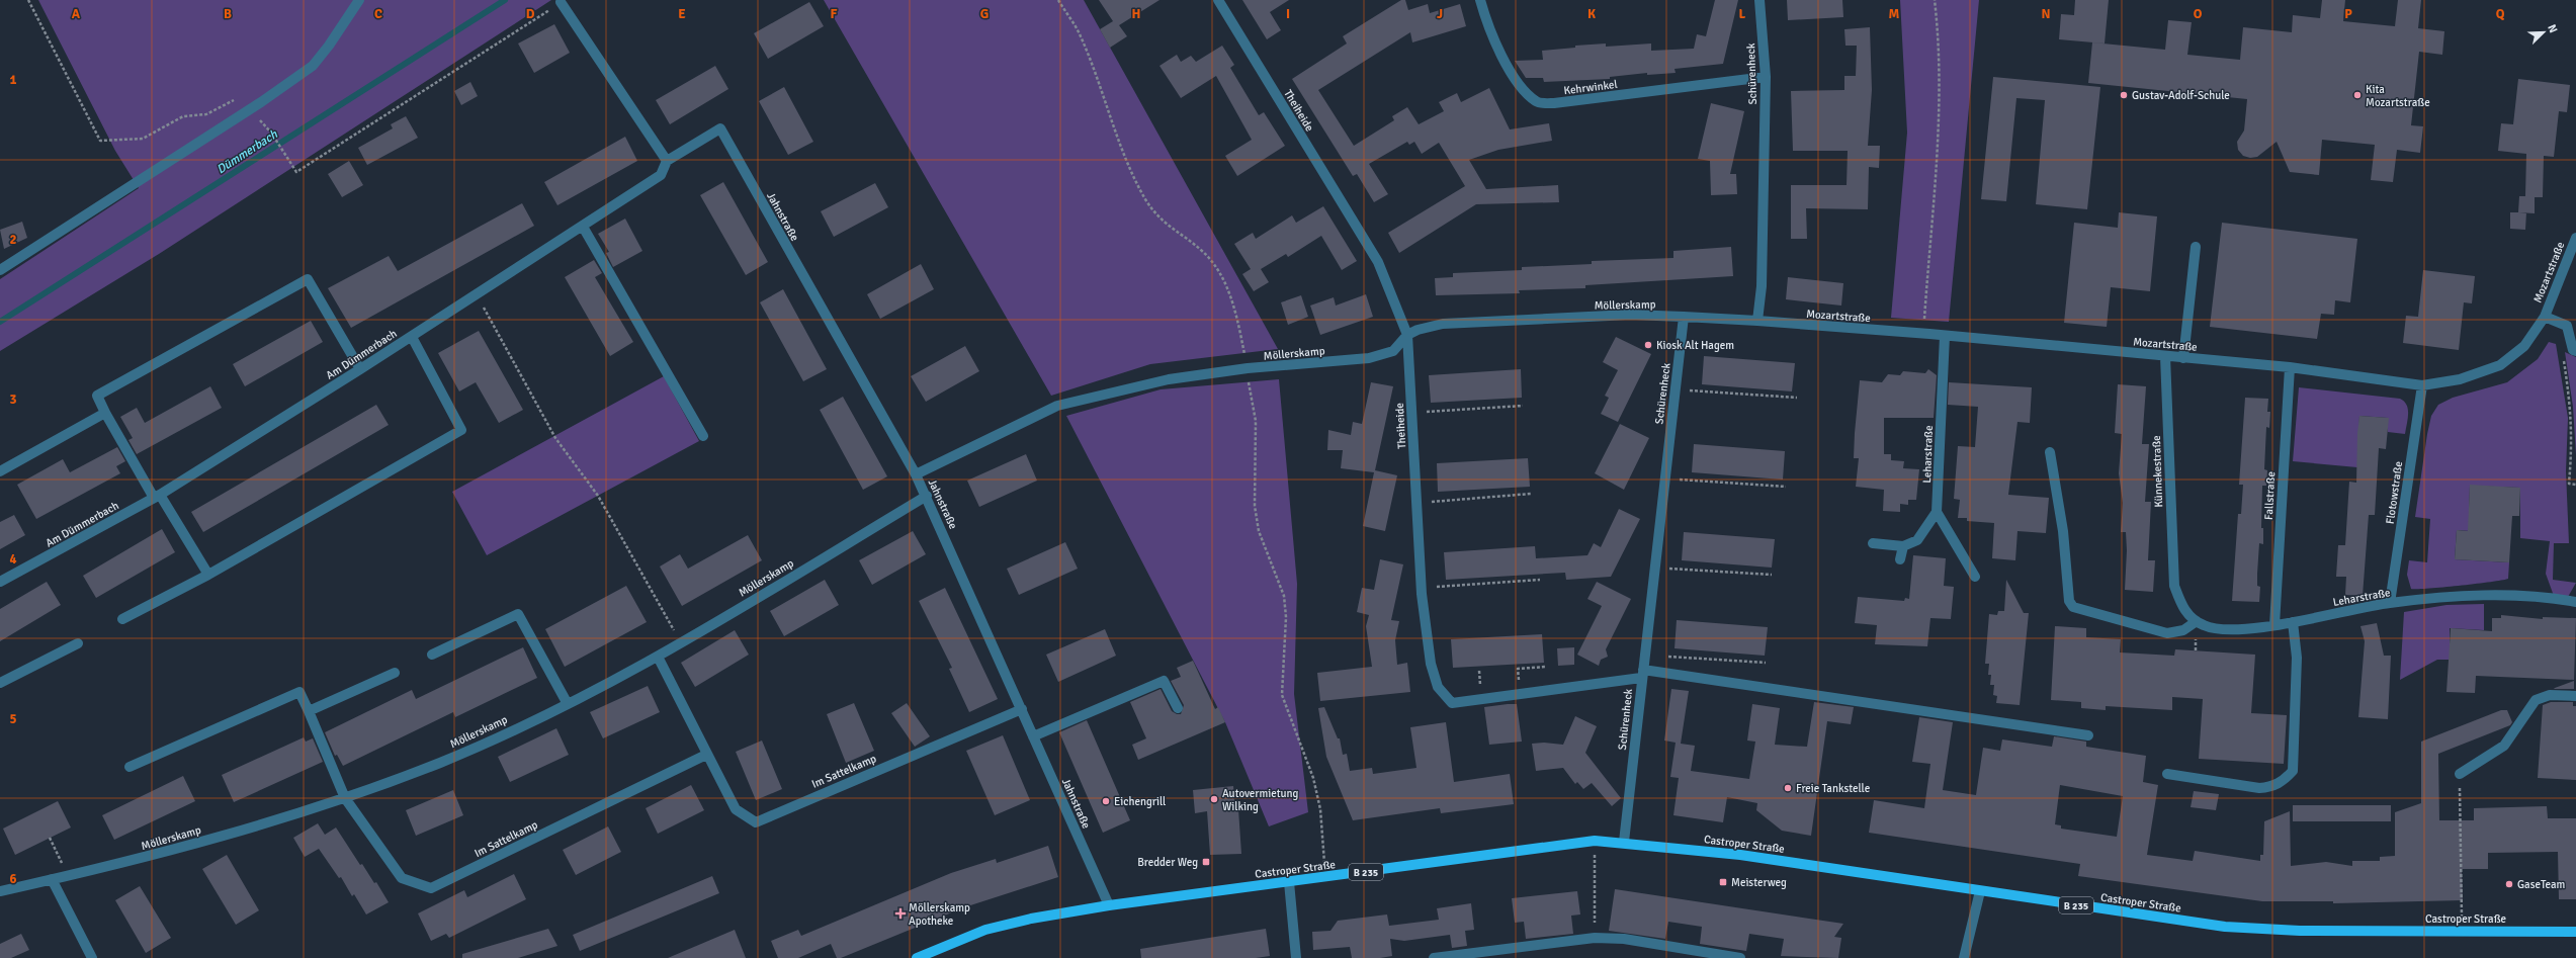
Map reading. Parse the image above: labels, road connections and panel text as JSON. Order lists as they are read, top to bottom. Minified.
{"streets":{"main road":["Castroper Straße","B 235"],"street":["Schürenheck","Kehrwinkel","Theiheide","Jahnstraße","Mozartstraße","Möllerskamp","Am Dümmerbach","Leharstraße","Künnekestraße","Flotowstraße","Fallstraße","Im Sattelkamp"]},"crossings":[["Schürenheck","Kehrwinkel"],["Schürenheck","Theiheide"],["Schürenheck","Mozartstraße"],["Schürenheck","Möllerskamp"],["Schürenheck","Castroper Straße"],["Theiheide","Möllerskamp"],["Jahnstraße","Möllerskamp"],["Jahnstraße","Am Dümmerbach"],["Jahnstraße","Im Sattelkamp"],["Jahnstraße","Castroper Straße"],["Mozartstraße","Leharstraße"],["Mozartstraße","Künnekestraße"],["Mozartstraße","Flotowstraße"],["Mozartstraße","Fallstraße"],["Möllerskamp","Im Sattelkamp"],["Leharstraße","Künnekestraße"],["Leharstraße","Flotowstraße"],["Leharstraße","Fallstraße"]],"water":["Dümmerbach"],"places":{"other":["Gustav-Adolf-Schule","Kita Mozartstraße","Kiosk Alt Hagem","Freie Tankstelle","Autovermietung Wilking","Eichengrill","GaseTeam"],"transit":["Bredder Weg","Meisterweg"],"health":["Möllerskamp Apotheke"]},"north":"top right","grid":{"columns":["A","B","C","D","E","F","G","H","I","J","K","L","M","N","O","P","Q"],"rows":["1","2","3","4","5","6"]}}
